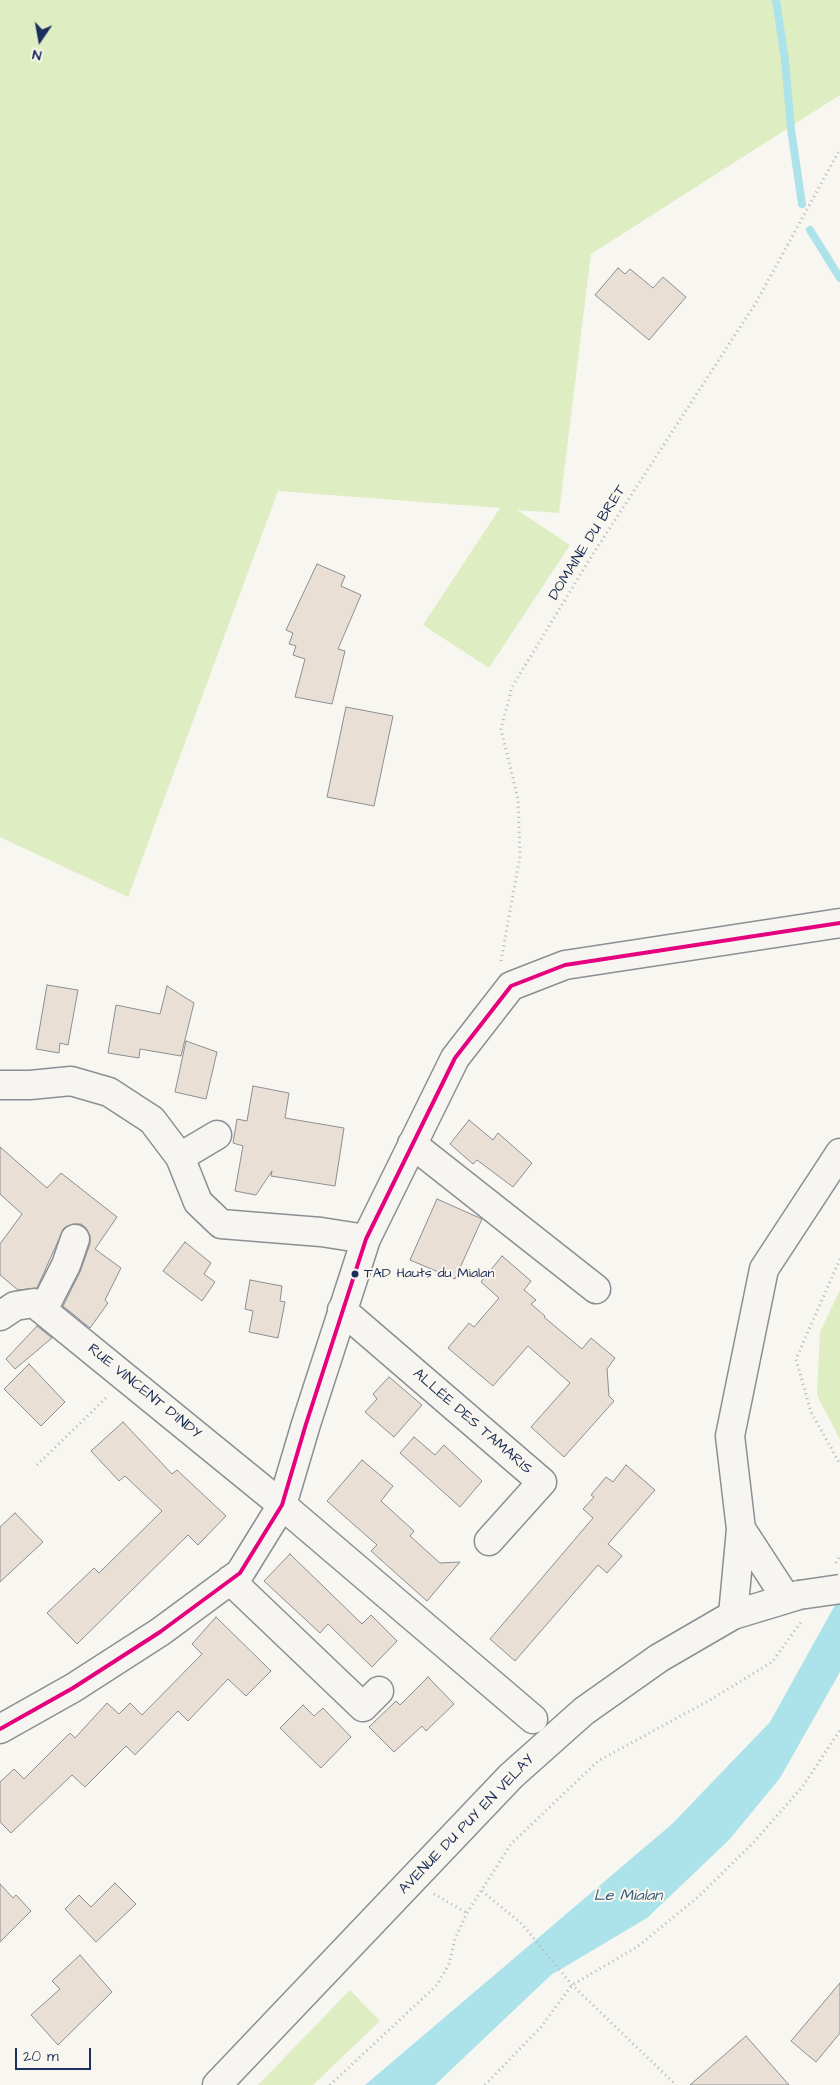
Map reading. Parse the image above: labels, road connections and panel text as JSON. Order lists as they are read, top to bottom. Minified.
{"streets":{"street":["RUE VINCENT D'INDY","ALLÉE DES TAMARIS","AVENUE DU PUY EN VELAY"],"path":["DOMAINE DU BRET"]},"water":["Le Mialan"],"places":["TAD Hauts du Mialan"],"scale_bar":"20 m","north":"bottom"}
